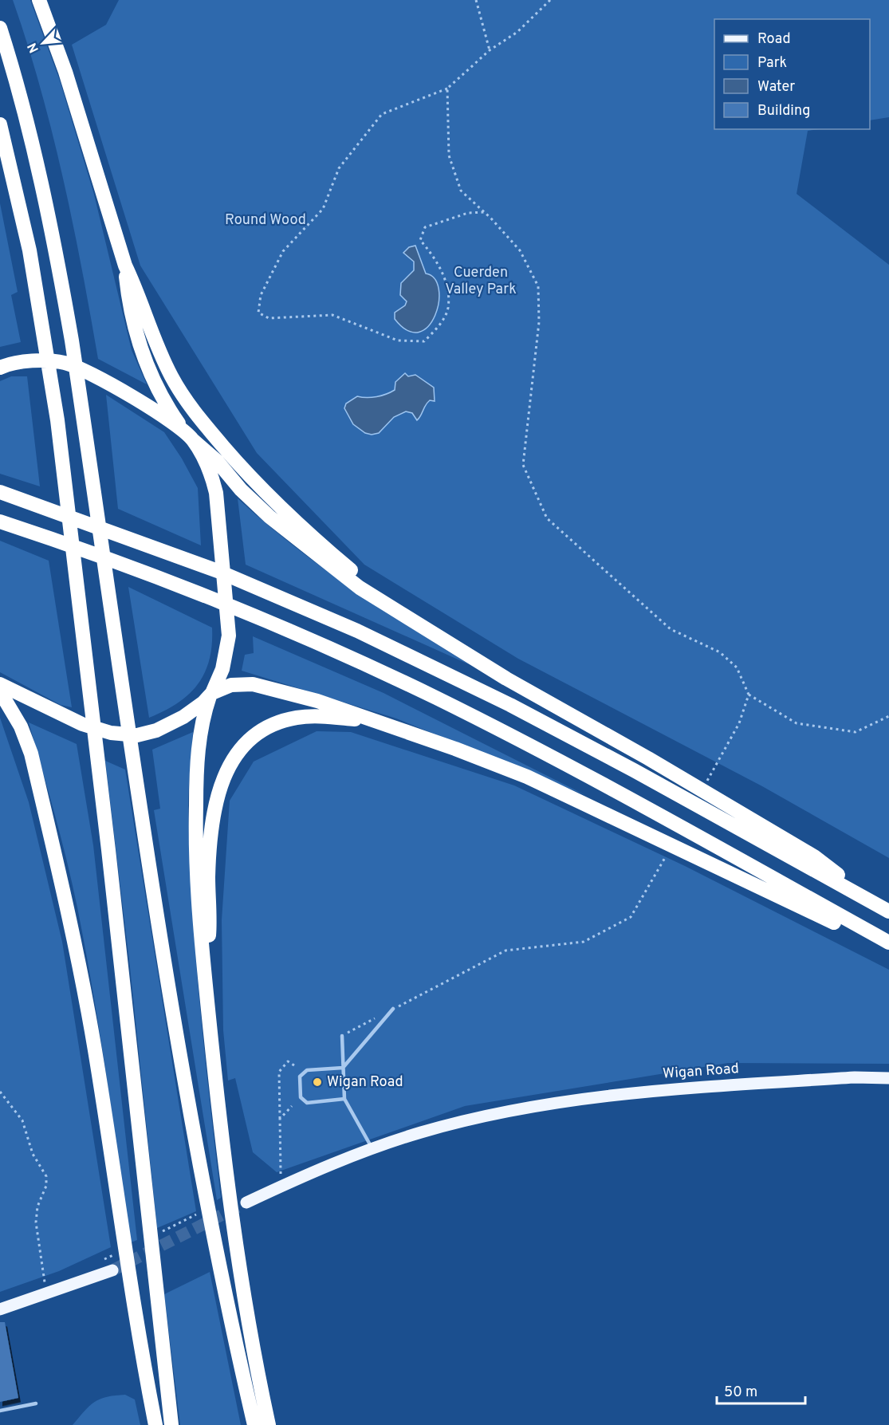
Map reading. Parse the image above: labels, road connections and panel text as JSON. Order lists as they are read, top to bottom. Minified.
{"streets":{"main road":["Wigan Road"]},"parks":["Round Wood","Cuerden Valley Park"],"places":["Wigan Road"],"legend":["Road","Park","Water","Building"],"scale_bar":"50 m","north":"bottom left"}
